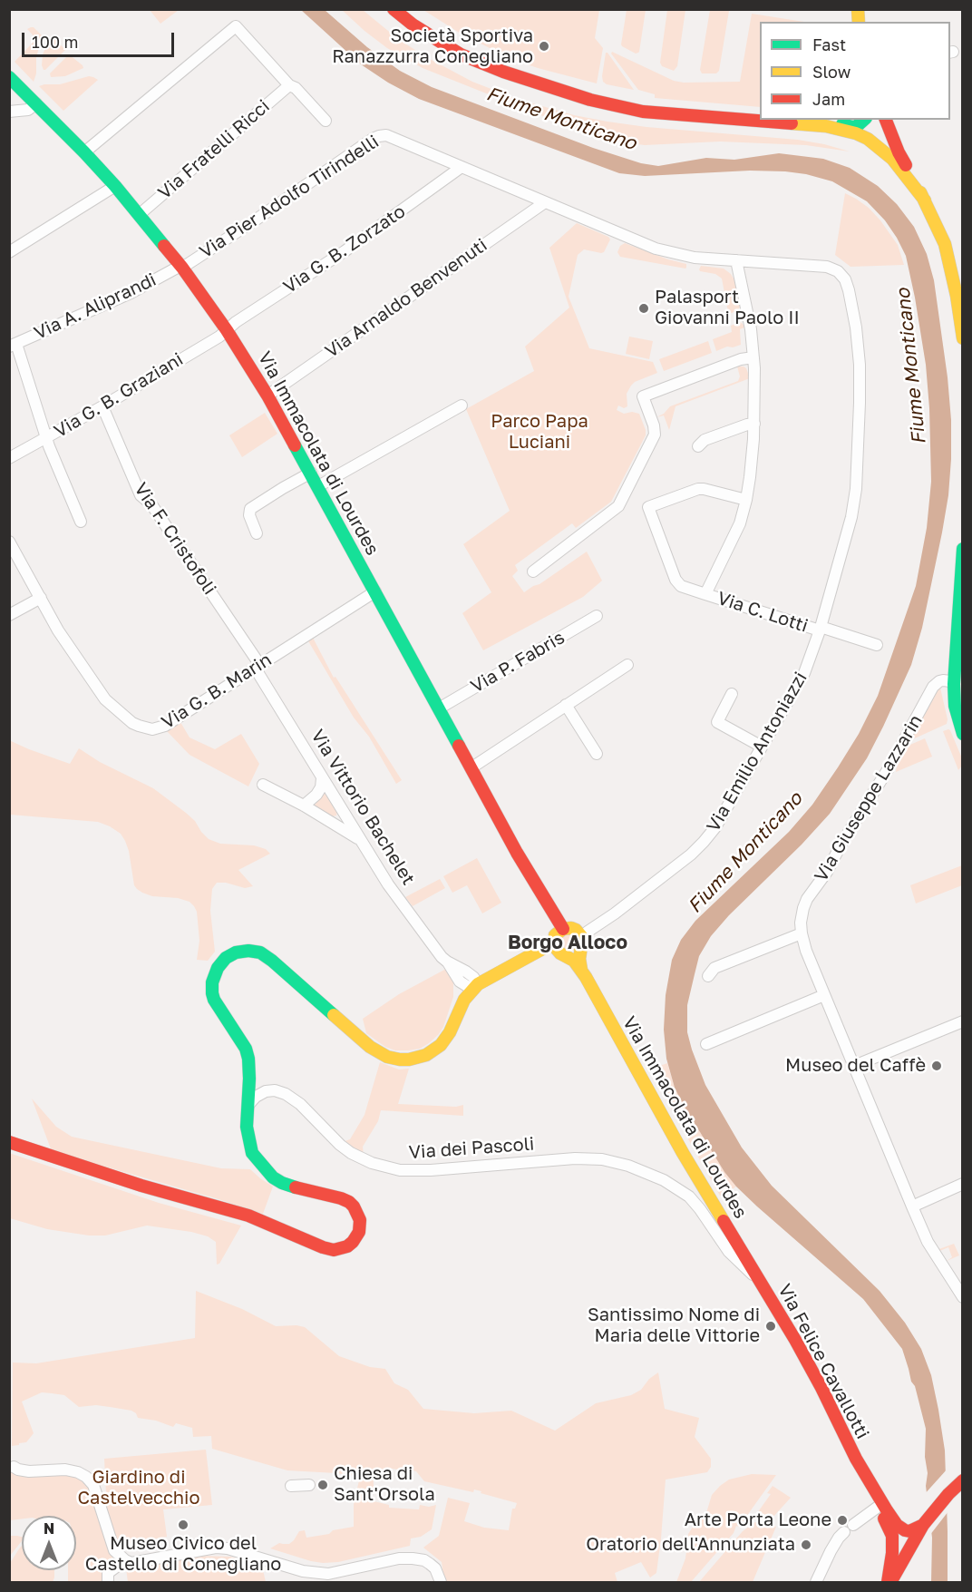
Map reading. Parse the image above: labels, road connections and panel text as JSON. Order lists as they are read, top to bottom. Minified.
{"streets":{"street":["Via Fratelli Ricci","Via Pier Adolfo Tirindelli","Via G. B. Zorzato","Via Arnaldo Benvenuti","Via A. Aliprandi","Via G. B. Graziani","Via Immacolata di Lourdes","Via F. Cristofoli","Via C. Lotti","Via P. Fabris","Via G. B. Marin","Via Emilio Antoniazzi","Via Giuseppe Lazzarin","Via Vittorio Bachelet","Via dei Pascoli","Via Felice Cavallotti"]},"crossings":[["Via Fratelli Ricci","Via Immacolata di Lourdes"],["Via Pier Adolfo Tirindelli","Via G. B. Zorzato"],["Via Pier Adolfo Tirindelli","Via Arnaldo Benvenuti"],["Via Pier Adolfo Tirindelli","Via A. Aliprandi"],["Via Pier Adolfo Tirindelli","Via Immacolata di Lourdes"],["Via Pier Adolfo Tirindelli","Via Emilio Antoniazzi"],["Via G. B. Zorzato","Via G. B. Graziani"],["Via G. B. Zorzato","Via Immacolata di Lourdes"],["Via Arnaldo Benvenuti","Via Immacolata di Lourdes"],["Via A. Aliprandi","Via Immacolata di Lourdes"],["Via G. B. Graziani","Via Immacolata di Lourdes"],["Via G. B. Graziani","Via F. Cristofoli"],["Via Immacolata di Lourdes","Via P. Fabris"],["Via Immacolata di Lourdes","Via G. B. Marin"],["Via Immacolata di Lourdes","Via Emilio Antoniazzi"],["Via Immacolata di Lourdes","Via dei Pascoli"],["Via Immacolata di Lourdes","Via Felice Cavallotti"],["Via F. Cristofoli","Via G. B. Marin"],["Via F. Cristofoli","Via Vittorio Bachelet"],["Via C. Lotti","Via Emilio Antoniazzi"],["Via G. B. Marin","Via Vittorio Bachelet"],["Via dei Pascoli","Via Felice Cavallotti"]],"districts":["Borgo Alloco"],"water":["Fiume Monticano"],"parks":["Parco Papa Luciani","Giardino di Castelvecchio"],"places":["Società Sportiva Ranazzurra Conegliano","Palasport Giovanni Paolo II","Museo del Caffè","Santissimo Nome di Maria delle Vittorie","Chiesa di Sant'Orsola","Arte Porta Leone","Museo Civico del Castello di Conegliano","Oratorio dell'Annunziata"],"legend":["Fast","Slow","Jam"],"scale_bar":"100 m","north":"top"}
